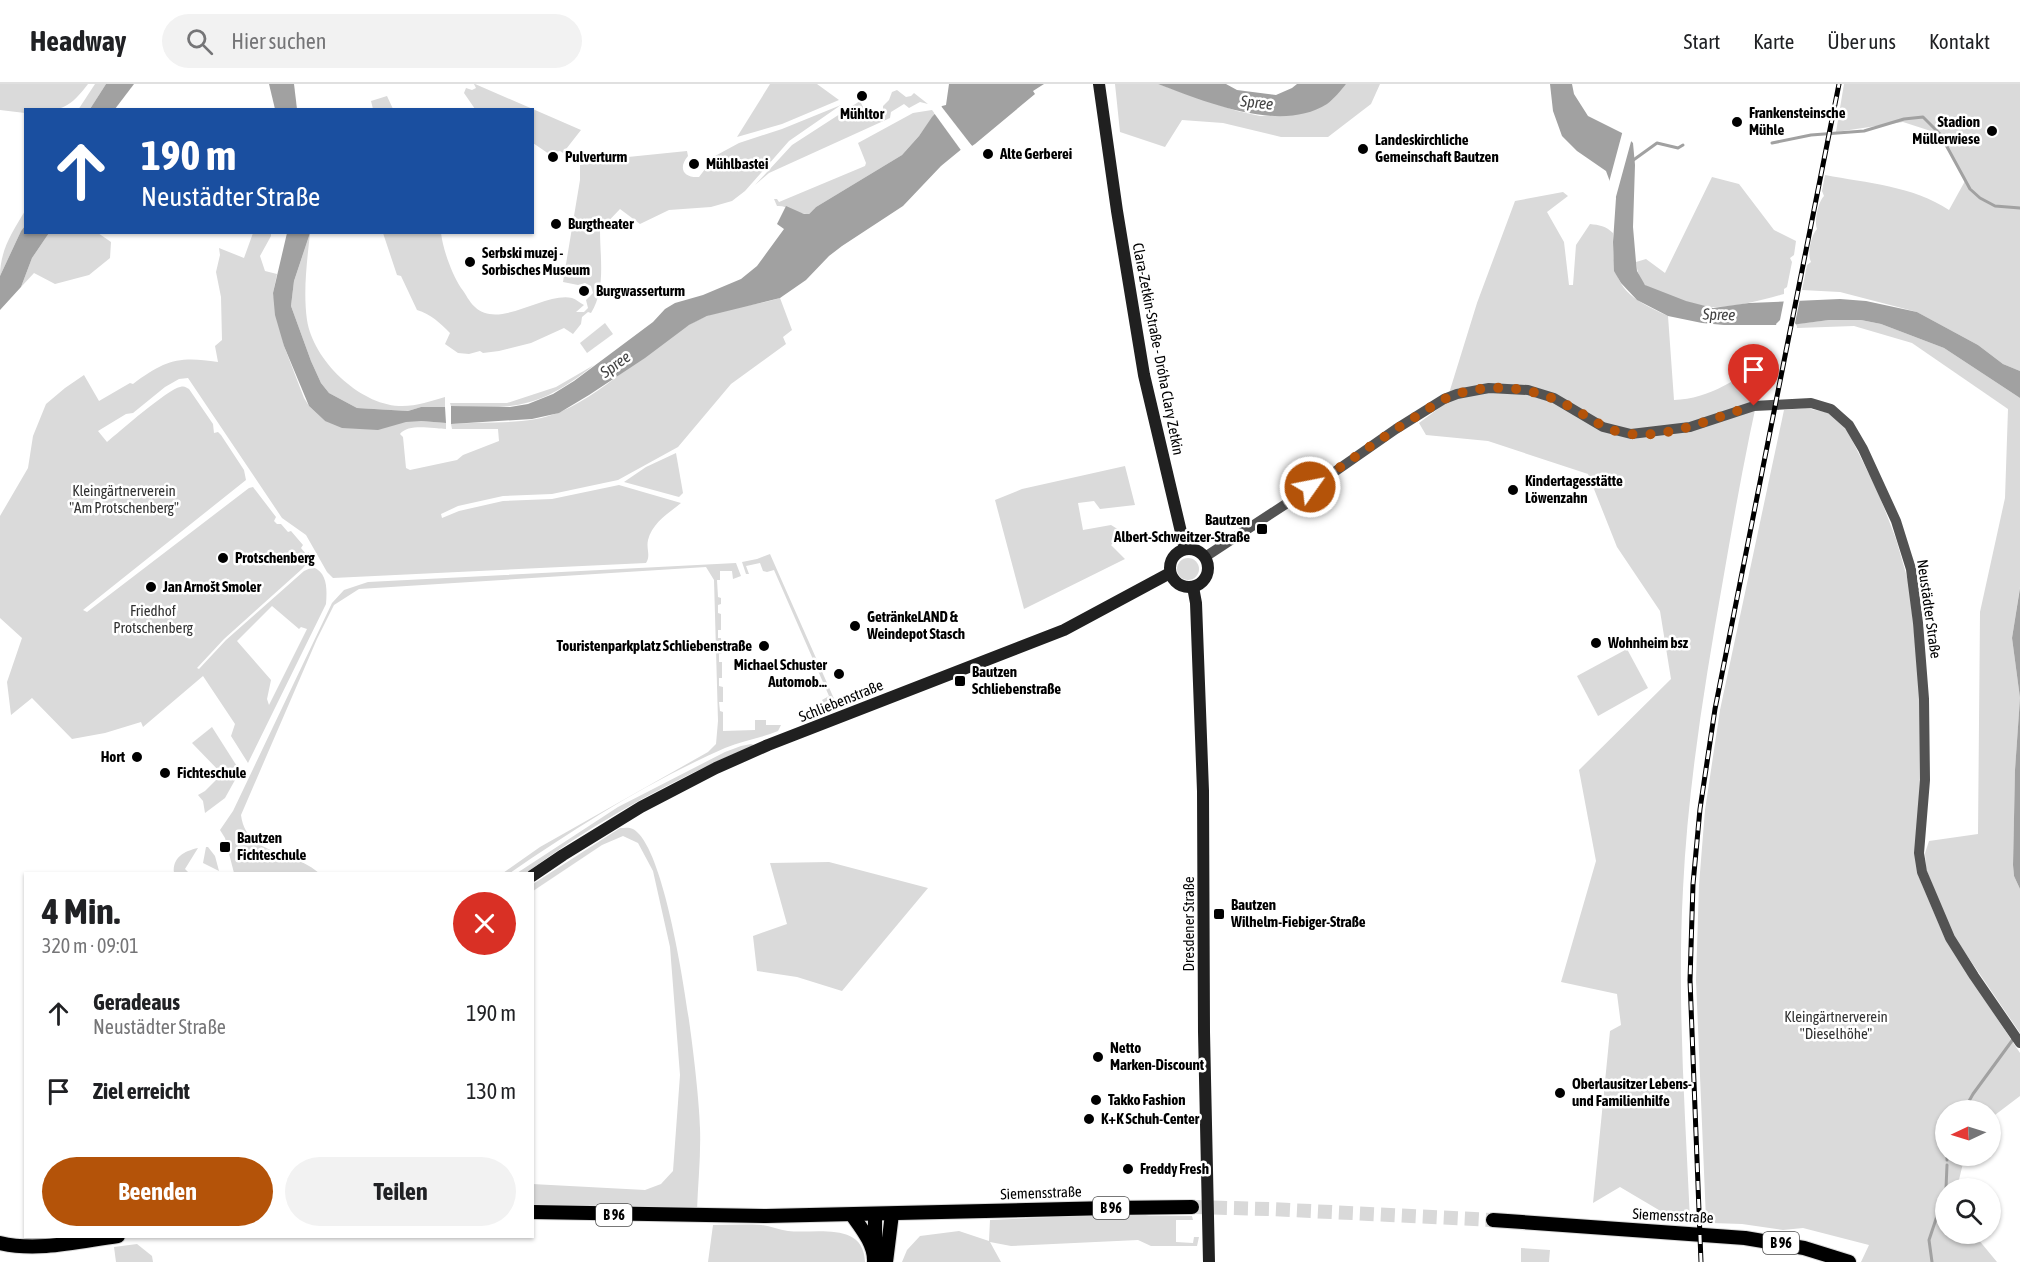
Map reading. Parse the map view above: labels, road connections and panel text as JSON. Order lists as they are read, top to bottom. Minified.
{"streets":{"main road":["Clara-Zetkin-Straße - Dróha Clary Zetkin","Schliebenstraße","Dresdener Straße","Siemensstraße","B 96"],"street":["Neustädter Straße"]},"crossings":[["Clara-Zetkin-Straße - Dróha Clary Zetkin","Neustädter Straße"],["Clara-Zetkin-Straße - Dróha Clary Zetkin","Schliebenstraße"],["Clara-Zetkin-Straße - Dróha Clary Zetkin","Dresdener Straße"],["Neustädter Straße","Schliebenstraße"],["Neustädter Straße","Dresdener Straße"],["Schliebenstraße","Dresdener Straße"],["Siemensstraße","B 96"]],"water":["Spree"],"parks":["Kleingärtnerverein \"Am Protschenberg\"","Friedhof Protschenberg","Kleingärtnerverein \"Dieselhöhe\""],"places":{"other":["Mühltor","Frankensteinsche Mühle","Stadion Müllerwiese","Landeskirchliche Gemeinschaft Bautzen","Alte Gerberei","Pulverturm","Mühlbastei","Burgtheater","Serbski muzej - Sorbisches Museum","Burgwasserturm","Kindertagesstätte Löwenzahn","Protschenberg","Jan Arnošt Smoler","GetränkeLAND & Weindepot Stasch","Wohnheim bsz","Touristenparkplatz Schliebenstraße","Michael Schuster Automob...","Hort","Fichteschule","Netto Marken-Discount","Oberlausitzer Lebens- und Familienhilfe","Takko Fashion","K+K Schuh-Center","Freddy Fresh"],"transit":["Bautzen Albert-Schweitzer-Straße","Bautzen Schliebenstraße","Bautzen Fichteschule","Bautzen Wilhelm-Fiebiger-Straße"]},"north":"left","page":{"header":"Headway","search":"Hier suchen","nav":["Start","Karte","Über uns","Kontakt"],"turn":["190 m","Neustädter Straße"],"heading":["4 Min.","320 m · 09:01"],"list":[{"name":"Geradeaus","note":"Neustädter Straße","value":"190 m"},{"name":"Ziel erreicht","value":"130 m"}],"buttons":["Beenden","Teilen"]}}
